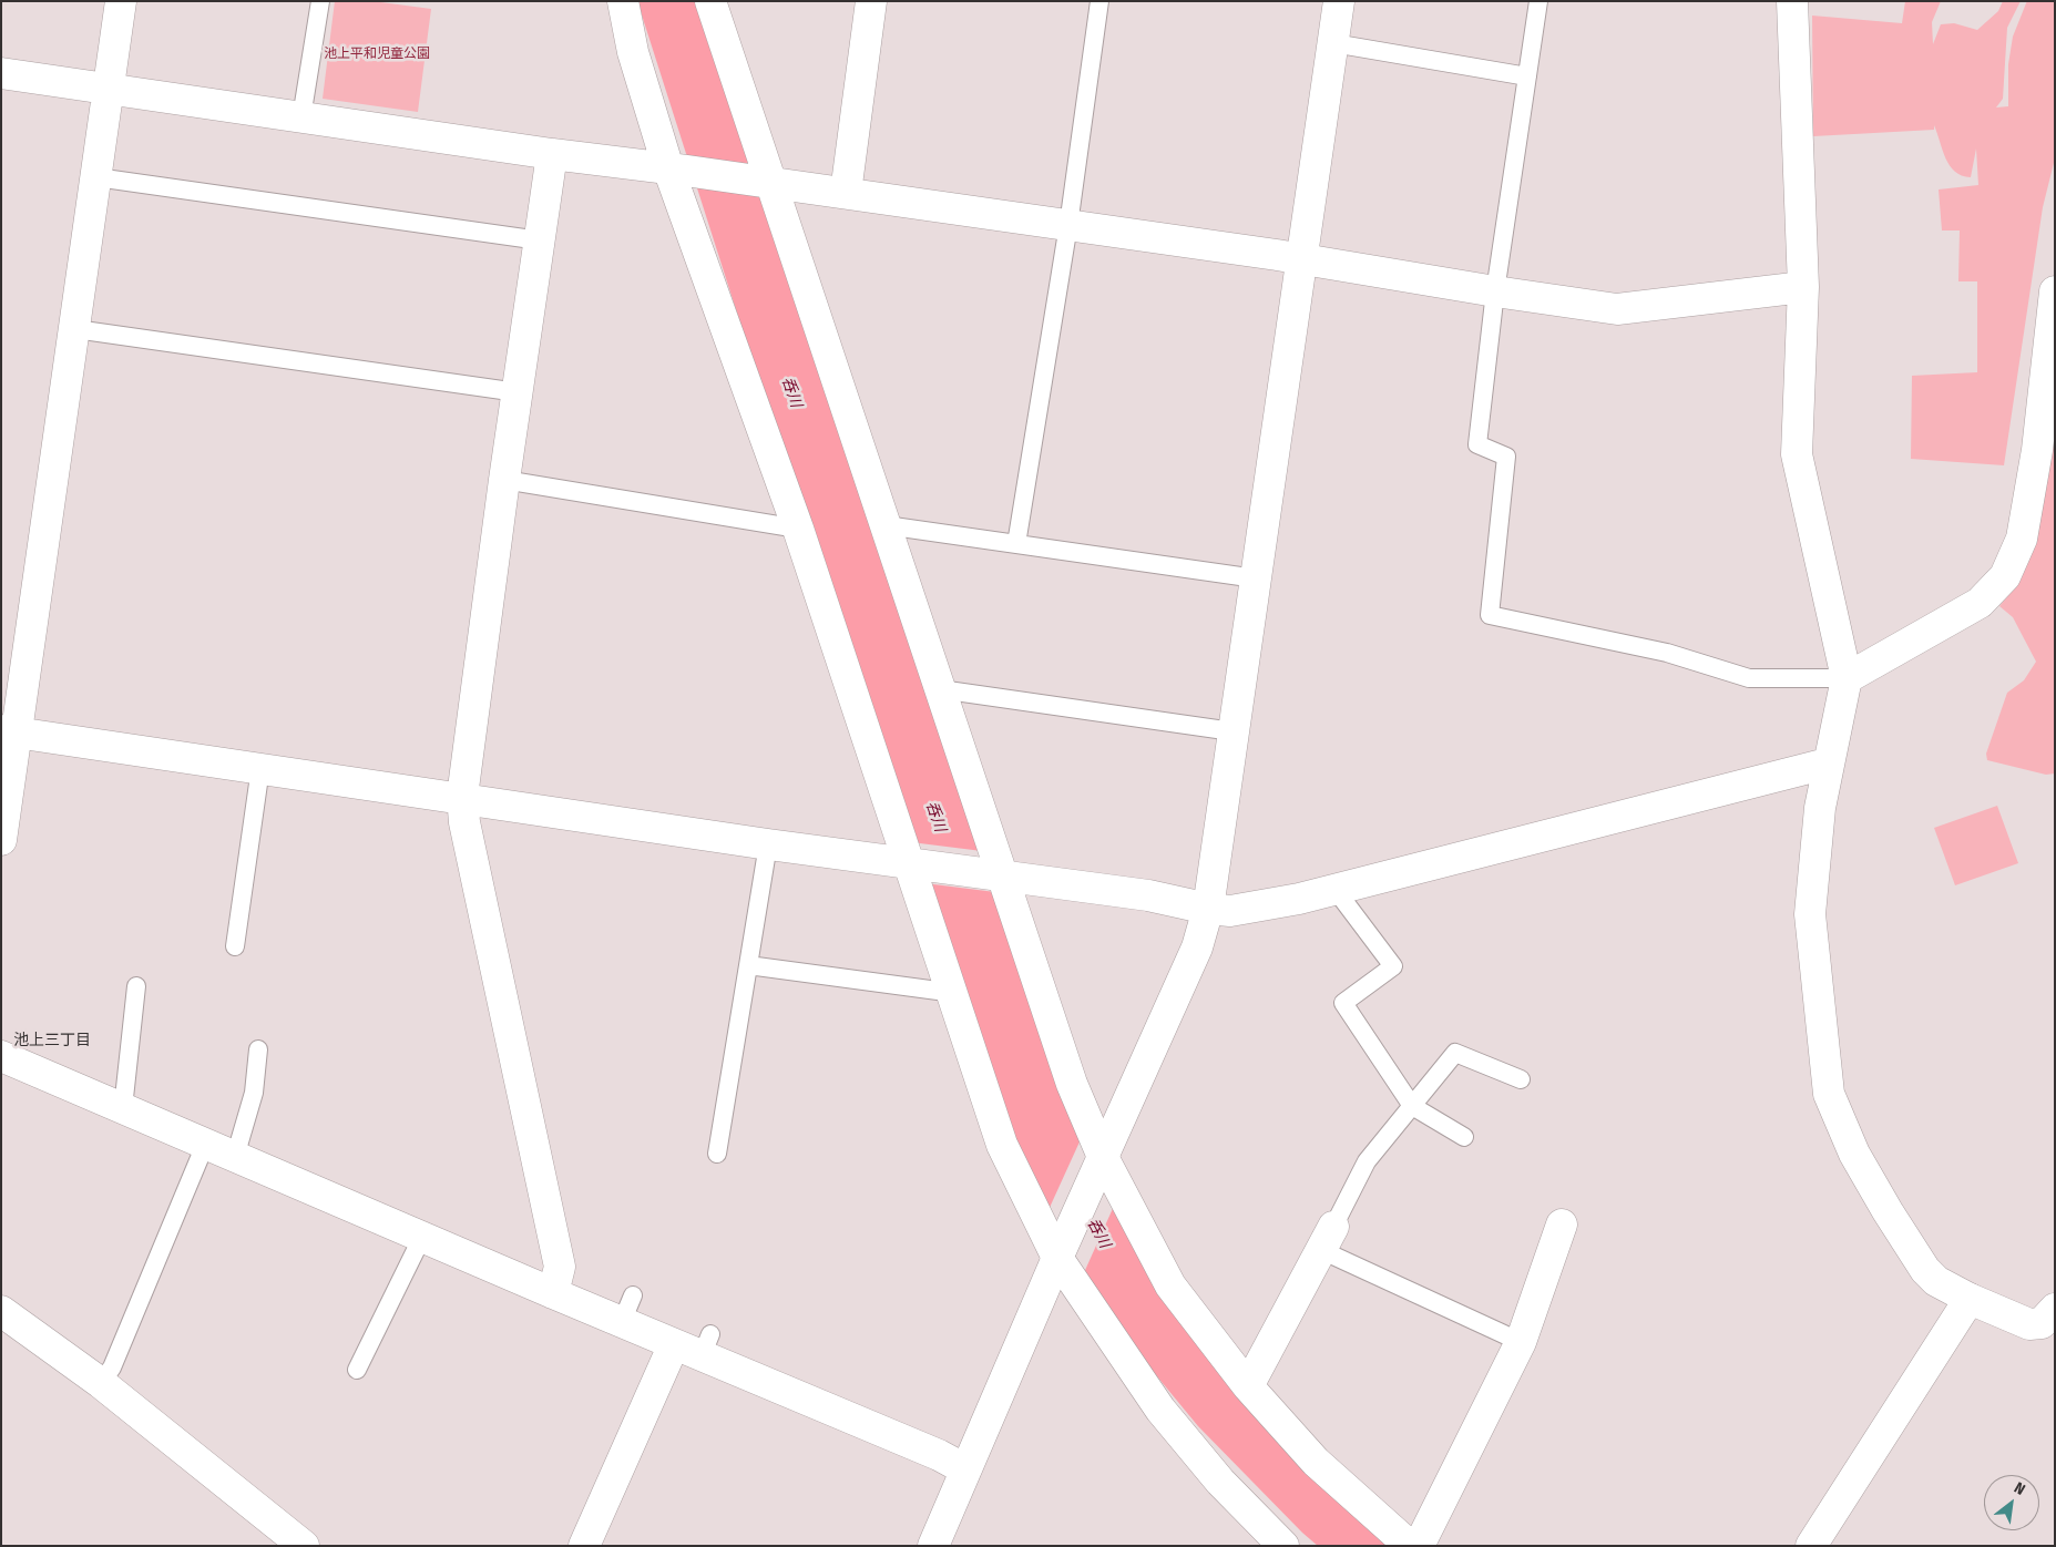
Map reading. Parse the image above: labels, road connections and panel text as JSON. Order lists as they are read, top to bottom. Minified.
{"districts":["池上三丁目"],"water":["呑川"],"parks":["池上平和児童公園"],"north":"top right"}
